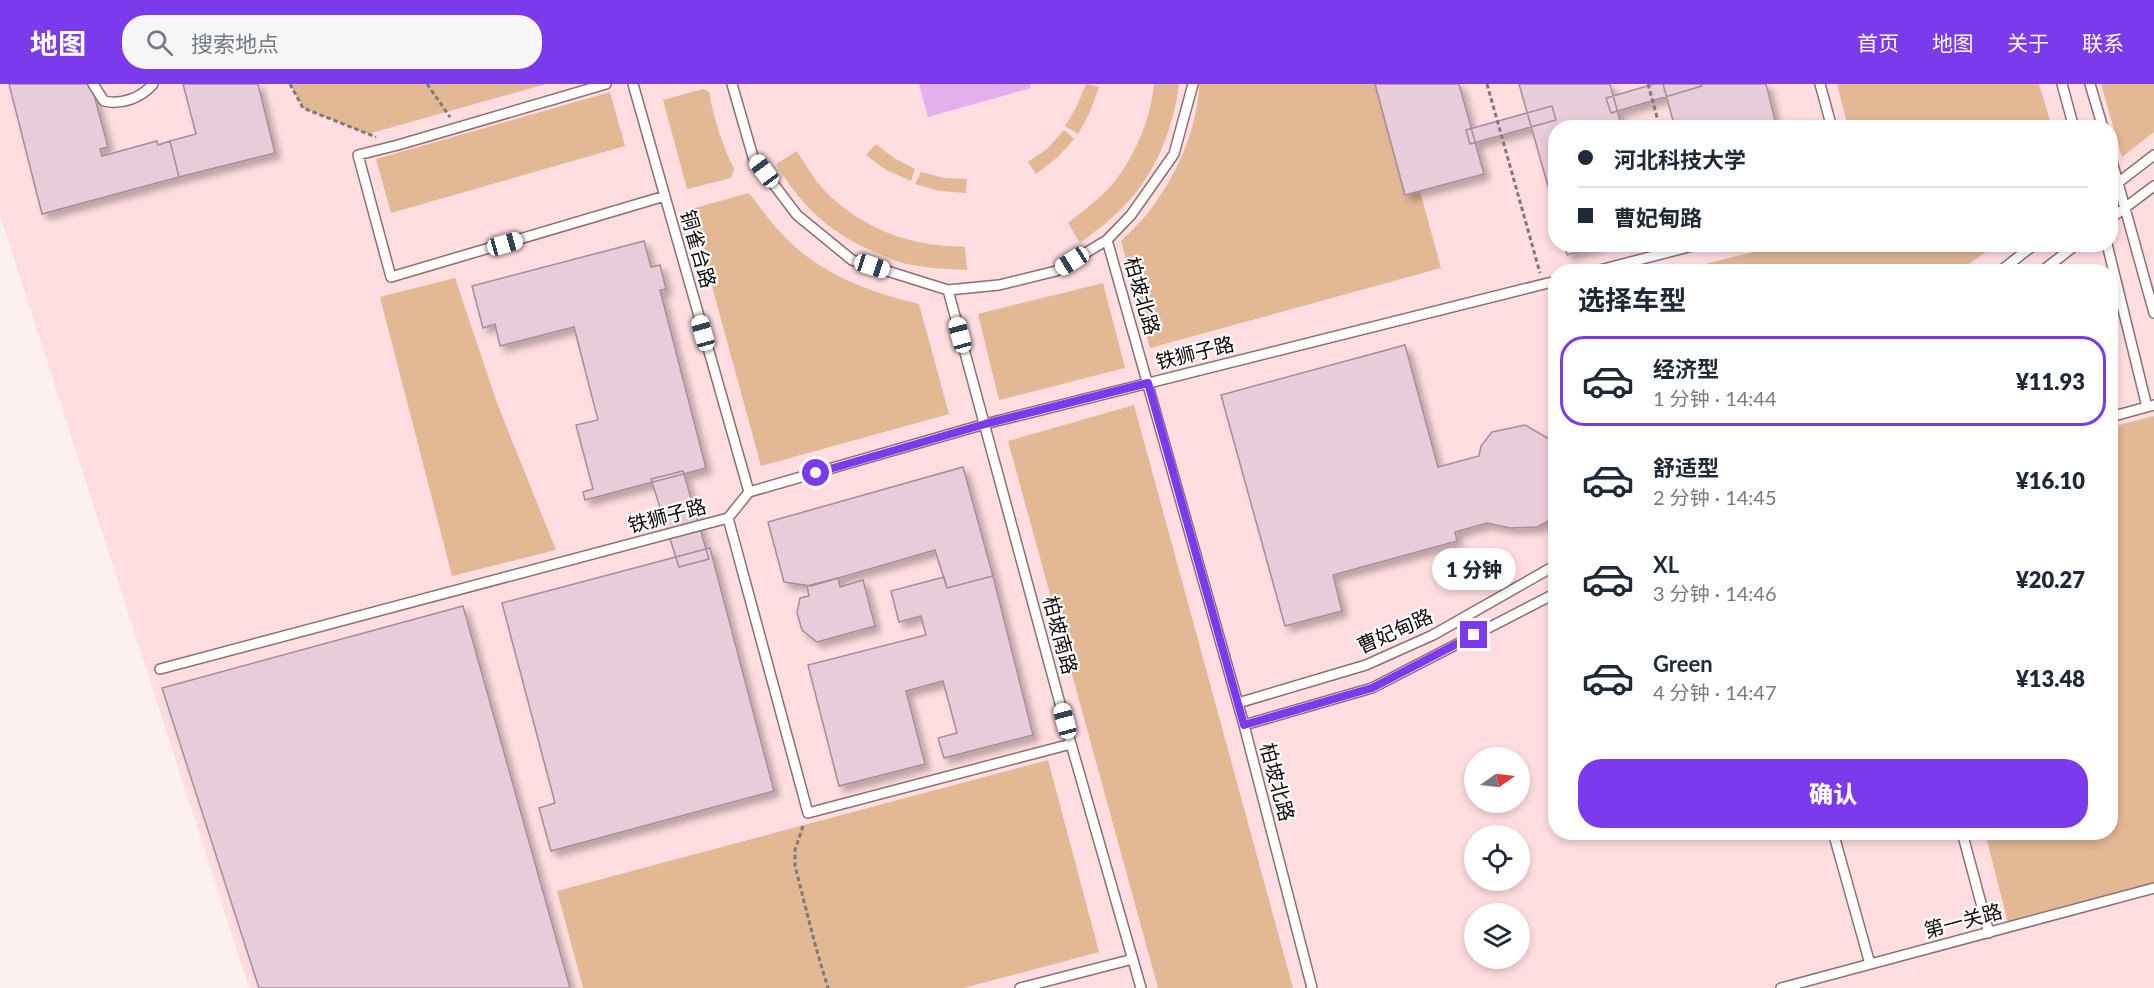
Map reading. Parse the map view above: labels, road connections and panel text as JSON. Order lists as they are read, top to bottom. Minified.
{"streets":{"lane":["铜雀台路","柏坡北路","铁狮子路","曹妃甸路","柏坡南路","第一关路"]},"crossings":[["铜雀台路","铁狮子路"],["柏坡北路","铁狮子路"],["柏坡北路","曹妃甸路"],["铁狮子路","柏坡南路"]],"north":"right","page":{"header":"地图","search":"搜索地点","nav":["首页","地图","关于","联系"],"banner":["河北科技大学","曹妃甸路"],"heading":"选择车型","list":[{"name":"经济型","note":"1 分钟 · 14:44","value":"¥11.93"},{"name":"舒适型","note":"2 分钟 · 14:45","value":"¥16.10"},{"name":"XL","note":"3 分钟 · 14:46","value":"¥20.27"},{"name":"Green","note":"4 分钟 · 14:47","value":"¥13.48"}],"bubble":"1 分钟","buttons":"确认"}}
